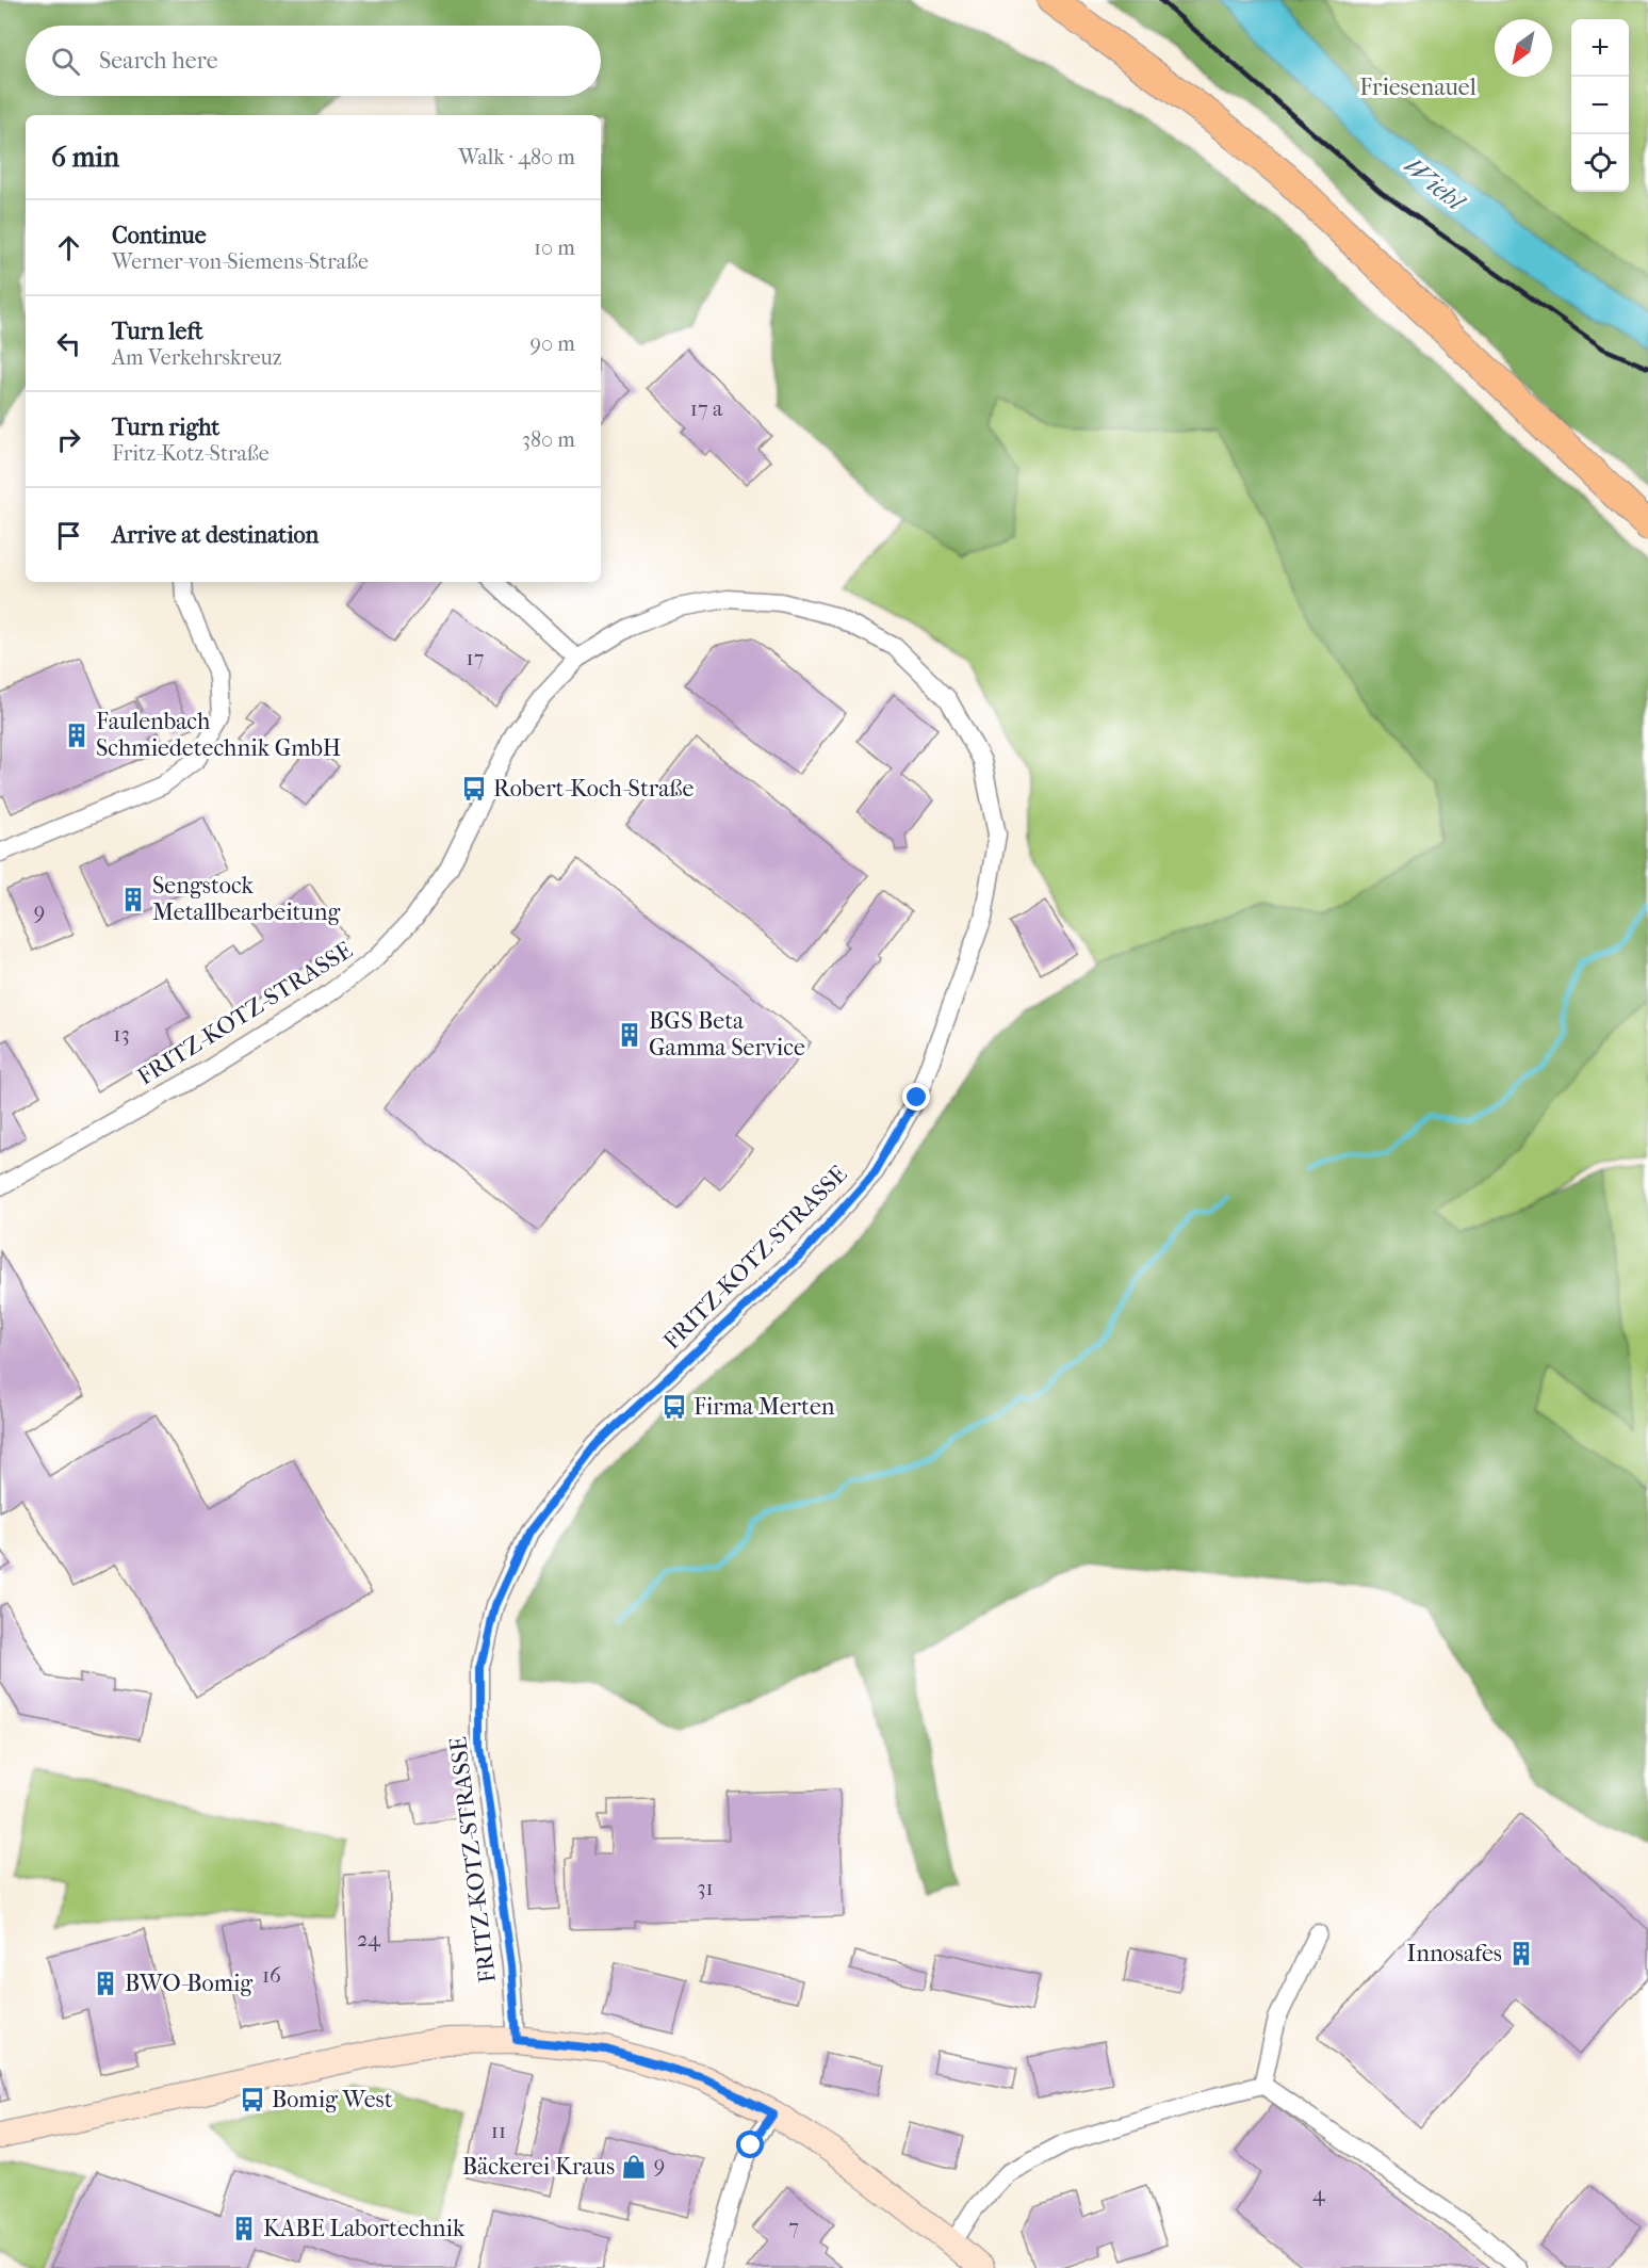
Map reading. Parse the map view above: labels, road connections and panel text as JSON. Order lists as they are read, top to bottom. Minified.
{"streets":{"street":["FRITZ-KOTZ-STRASSE"]},"water":["Wiehl"],"parks":["Friesenauel"],"places":{"building":["Faulenbach Schmiedetechnik GmbH","Sengstock Metallbearbeitung","BGS Beta Gamma Service","Innosafes","BWO-Bomig","KABE Labortechnik"],"bus stop":["Robert-Koch-Straße","Firma Merten","Bomig West"],"shop":["Bäckerei Kraus"]},"house_numbers":["17 a","17","9","13","31","24","16","11","9","4","7"],"north":"bottom left","page":{"map_buttons":["+","−"],"search":"Search here","heading":["6 min","Walk · 480 m"],"list":[["Continue","Werner-von-Siemens-Straße","10 m"],["Turn left","Am Verkehrskreuz","90 m"],["Turn right","Fritz-Kotz-Straße","380 m"],"Arrive at destination"]}}
